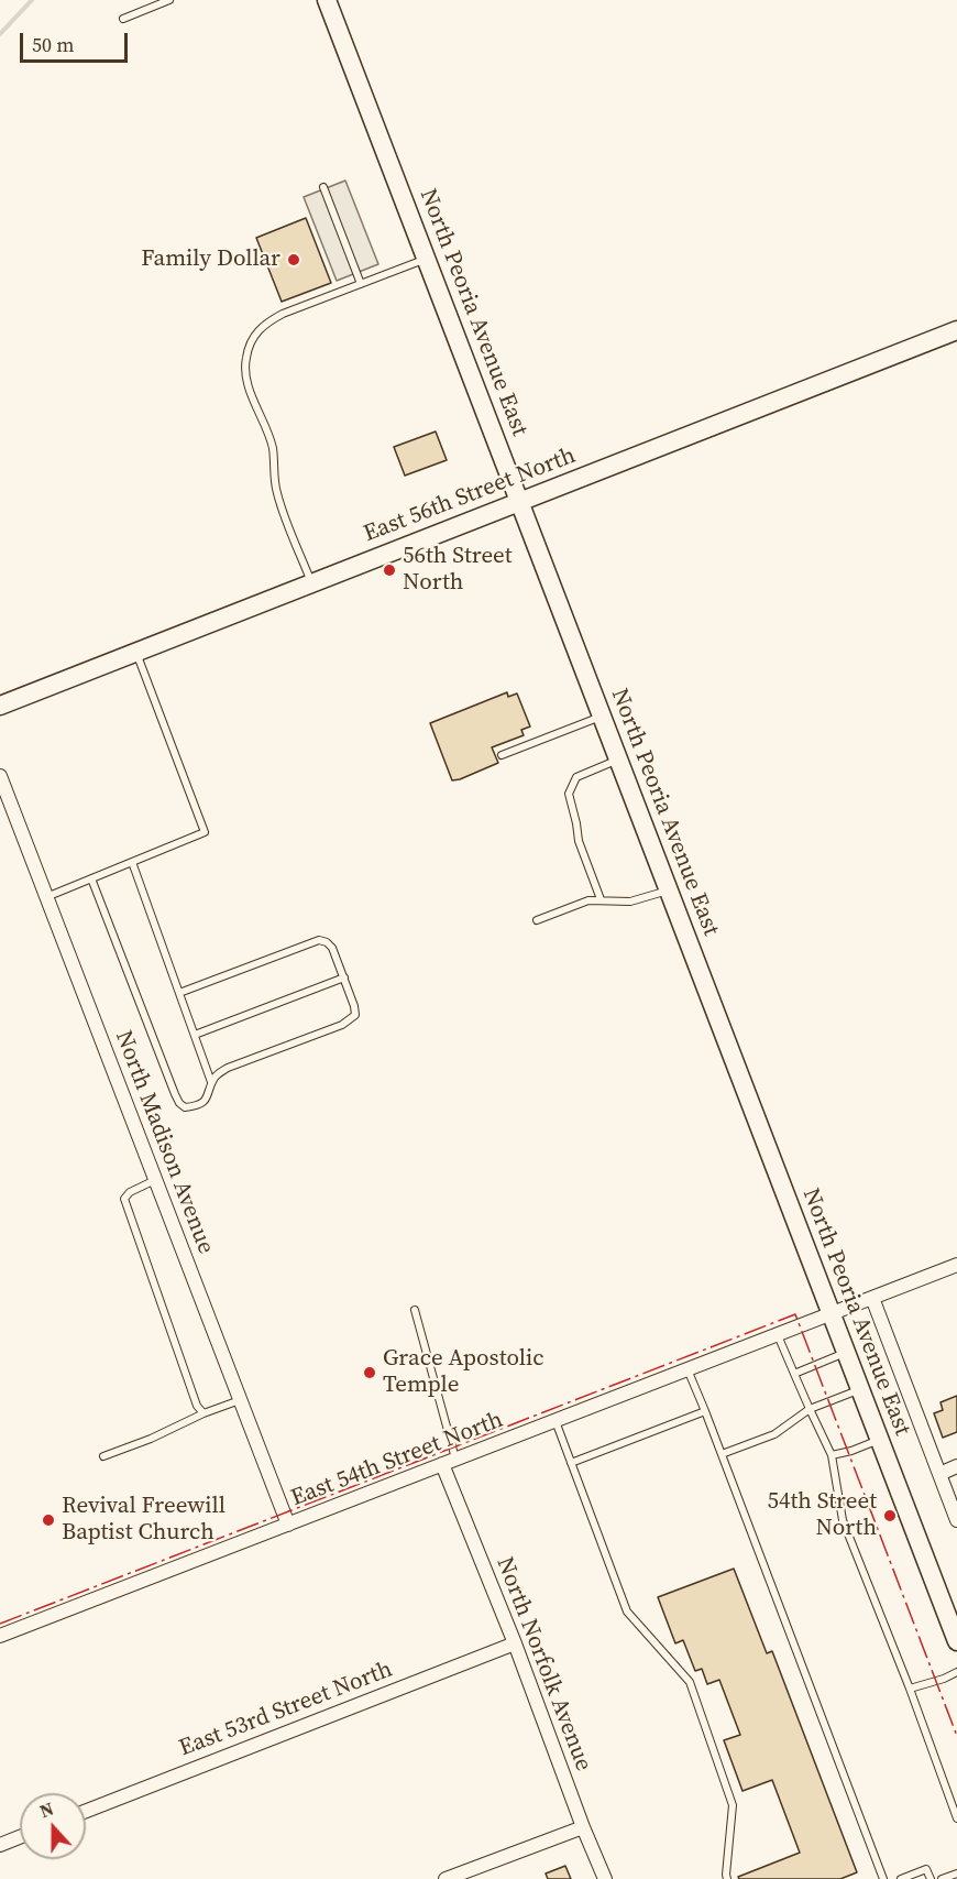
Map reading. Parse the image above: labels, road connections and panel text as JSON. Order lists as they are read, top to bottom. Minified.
{"streets":{"main road":["North Peoria Avenue East","East 56th Street North"],"street":["North Madison Avenue","East 54th Street North","North Norfolk Avenue","East 53rd Street North"]},"crossings":[["North Peoria Avenue East","East 56th Street North"],["North Peoria Avenue East","East 54th Street North"],["North Madison Avenue","East 54th Street North"],["East 54th Street North","North Norfolk Avenue"],["North Norfolk Avenue","East 53rd Street North"]],"places":["Family Dollar","56th Street North","Grace Apostolic Temple","54th Street North","Revival Freewill Baptist Church"],"scale_bar":"50 m","north":"top"}
